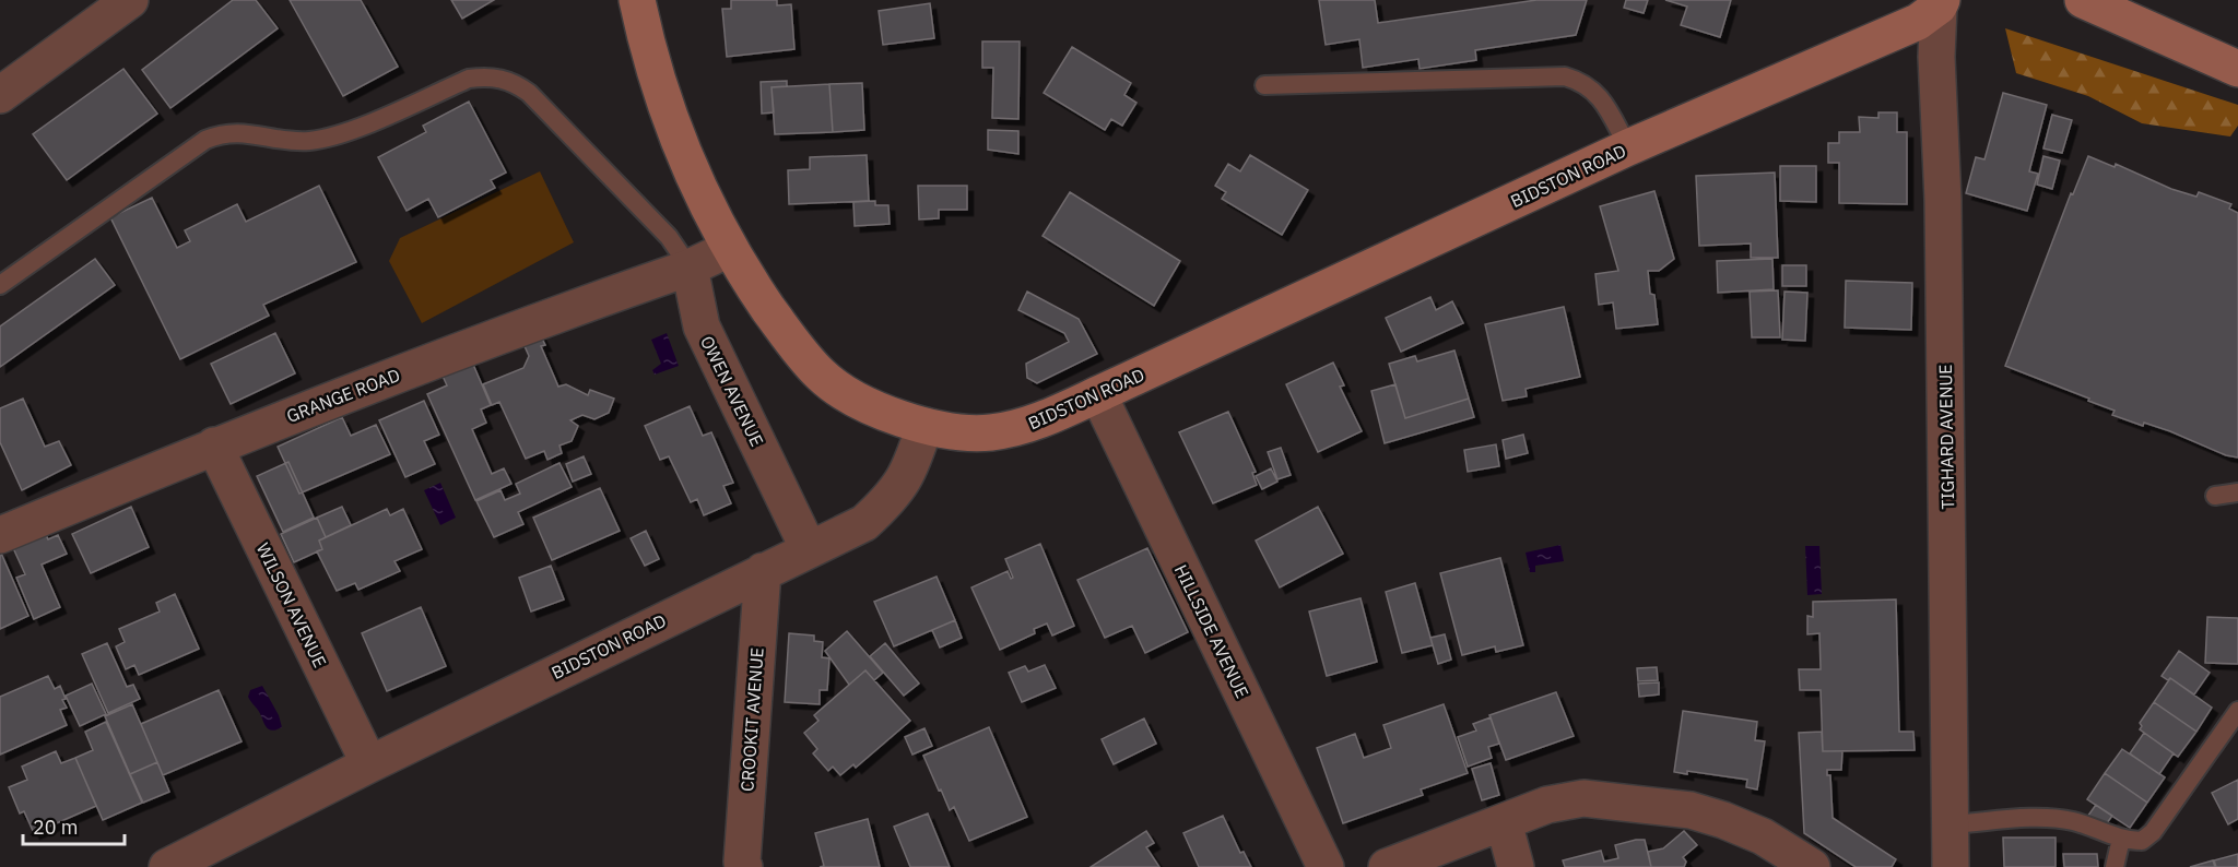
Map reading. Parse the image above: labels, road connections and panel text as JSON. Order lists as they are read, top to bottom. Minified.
{"streets":{"street":["BIDSTON ROAD","OWEN AVENUE","GRANGE ROAD","TIGHARD AVENUE","WILSON AVENUE","HILLSIDE AVENUE","CROOKIT AVENUE"]},"crossings":[["BIDSTON ROAD","OWEN AVENUE"],["BIDSTON ROAD","TIGHARD AVENUE"],["BIDSTON ROAD","WILSON AVENUE"],["BIDSTON ROAD","HILLSIDE AVENUE"],["BIDSTON ROAD","CROOKIT AVENUE"],["OWEN AVENUE","GRANGE ROAD"],["GRANGE ROAD","WILSON AVENUE"]],"scale_bar":"20 m"}
